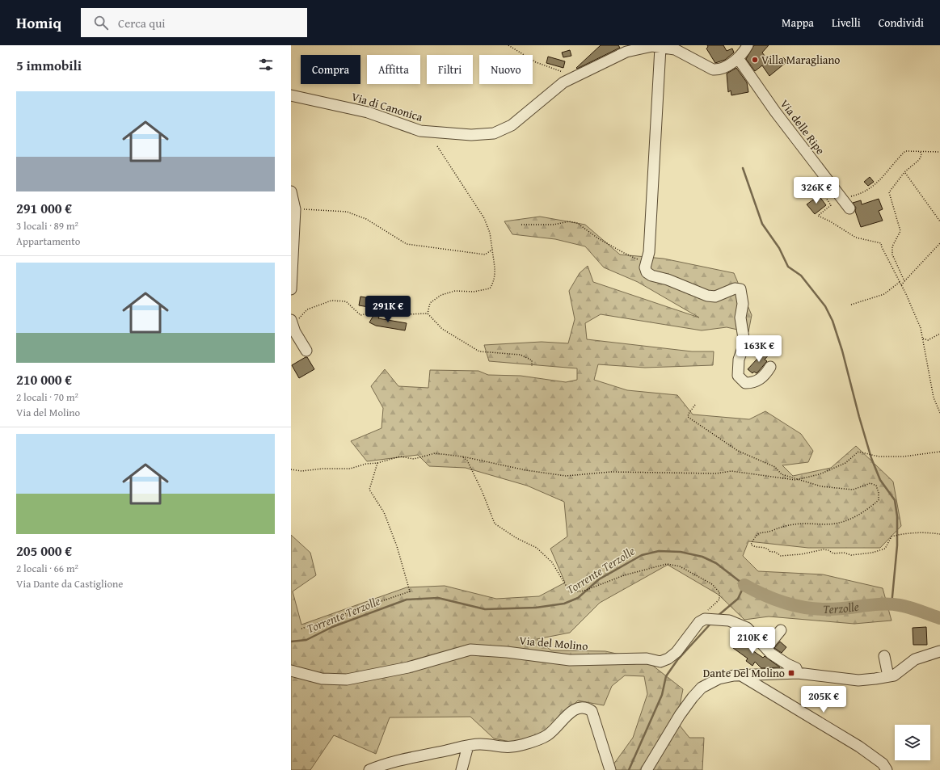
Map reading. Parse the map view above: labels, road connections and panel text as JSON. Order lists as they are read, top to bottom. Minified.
{"streets":{"street":["Via di Canonica","Via delle Ripe","Via del Molino"]},"crossings":[["Via di Canonica","Via delle Ripe"]],"water":["Torrente Terzolle","Terzolle"],"places":{"other":["Villa Maragliano"],"transit":["Dante Del Molino"]},"page":{"header":"Homiq","search":"Cerca qui","nav":["Mappa","Livelli","Condividi"],"heading":"5 immobili","chip":["Compra","Affitta","Filtri","Nuovo"],"list":[{"name":"291 000 €","note":"3 locali · 89 m² · Appartamento"},{"name":"210 000 €","note":"2 locali · 70 m² · Via del Molino"},{"name":"205 000 €","note":"2 locali · 66 m² · Via Dante da Castiglione"}],"price":["326K €","291K €","163K €","210K €","205K €"]}}
